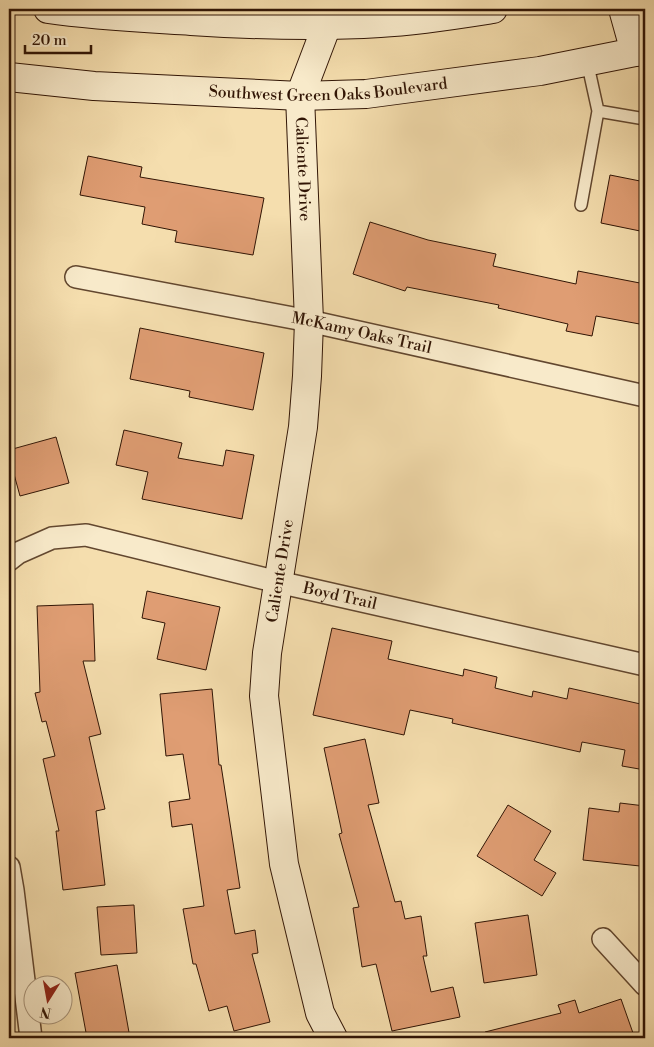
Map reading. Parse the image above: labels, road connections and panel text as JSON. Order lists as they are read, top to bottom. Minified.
{"streets":{"main road":["Southwest Green Oaks Boulevard","Caliente Drive"],"street":["McKamy Oaks Trail","Boyd Trail"]},"crossings":[["Southwest Green Oaks Boulevard","Caliente Drive"],["Caliente Drive","McKamy Oaks Trail"],["Caliente Drive","Boyd Trail"]],"scale_bar":"20 m","north":"bottom"}
